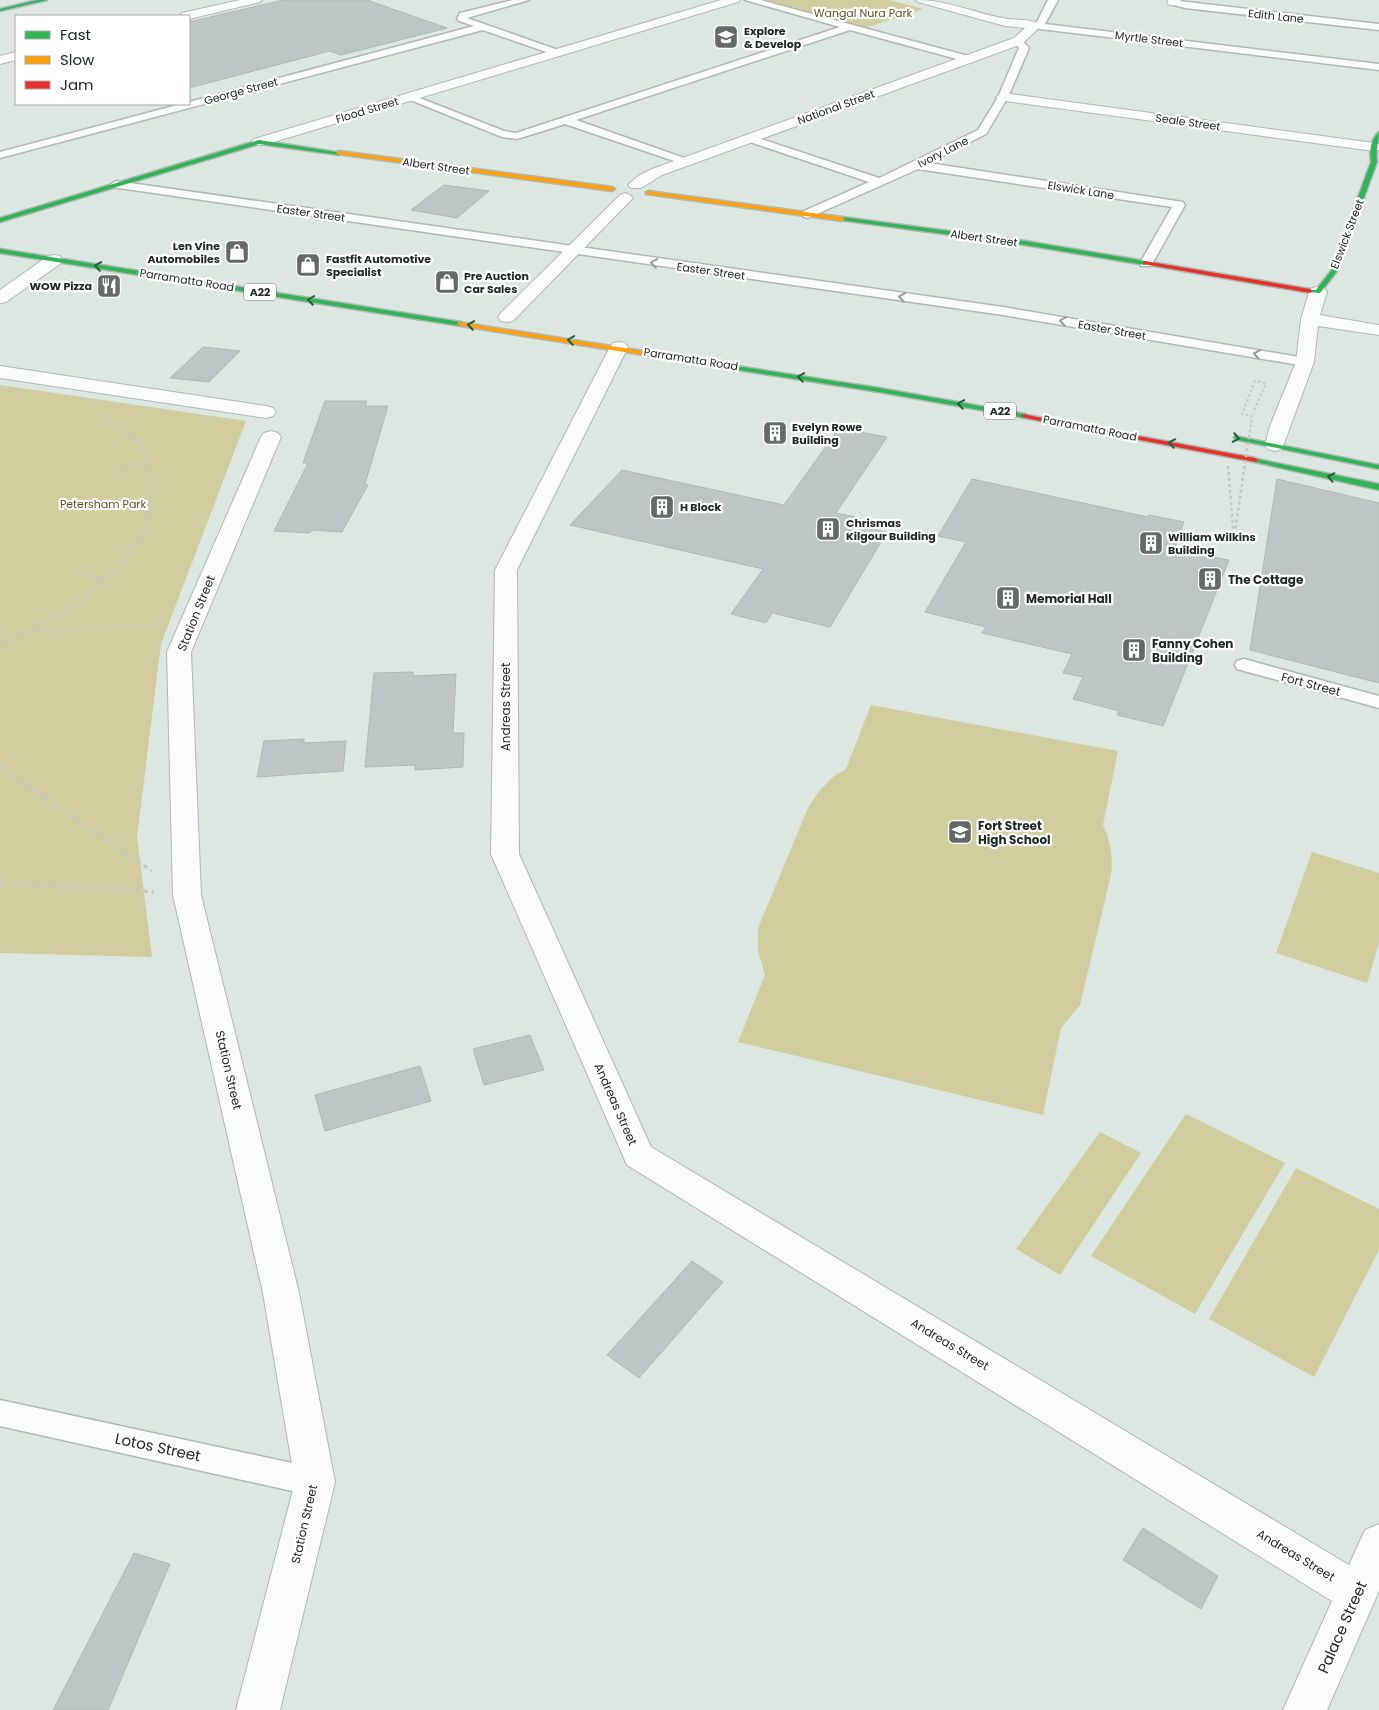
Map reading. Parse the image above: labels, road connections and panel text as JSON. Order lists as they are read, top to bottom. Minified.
{"streets":{"main road":["Flood Street","Albert Street","Elswick Street","Parramatta Road","A22"],"street":["Myrtle Street","National Street","Seale Street","Station Street","Andreas Street","Palace Street"],"lane":["Edith Lane","George Street","Ivory Lane","Elswick Lane","Easter Street","Fort Street","Lotos Street"]},"crossings":[["Myrtle Street","National Street"],["National Street","Ivory Lane"],["Flood Street","Albert Street"],["Flood Street","Easter Street"],["Seale Street","Ivory Lane"],["Seale Street","Elswick Street"],["Ivory Lane","Albert Street"],["Ivory Lane","Elswick Lane"],["Albert Street","Elswick Lane"],["Albert Street","Elswick Street"],["Easter Street","Elswick Street"],["Parramatta Road","Andreas Street"],["Station Street","Lotos Street"],["Andreas Street","Palace Street"]],"one_way":["Parramatta Road"],"parks":["Wangal Nura Park","Petersham Park"],"places":{"school or university":["Explore & Develop","Fort Street High School"],"shop":["Len Vine Automobiles","Fastfit Automotive Specialist","Pre Auction Car Sales"],"restaurant":["WOW Pizza"],"building":["Evelyn Rowe Building","H Block","Chrismas Kilgour Building","William Wilkins Building","The Cottage","Memorial Hall","Fanny Cohen Building"]},"legend":["Fast","Slow","Jam"]}
